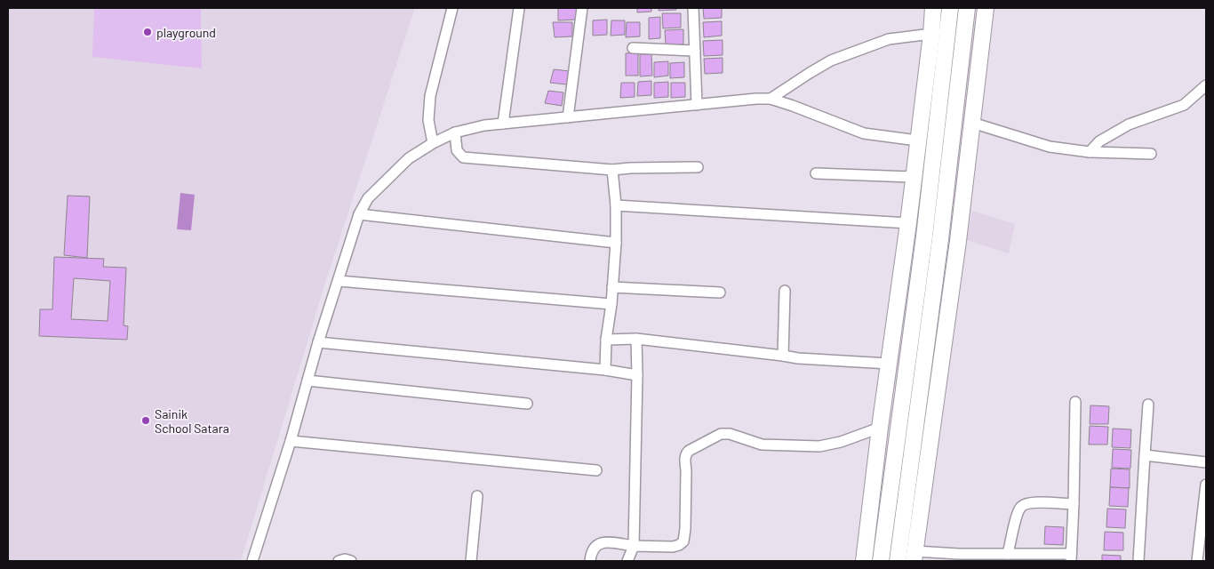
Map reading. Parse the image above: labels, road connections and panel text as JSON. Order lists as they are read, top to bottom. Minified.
{"places":["playground","Sainik School Satara"]}
